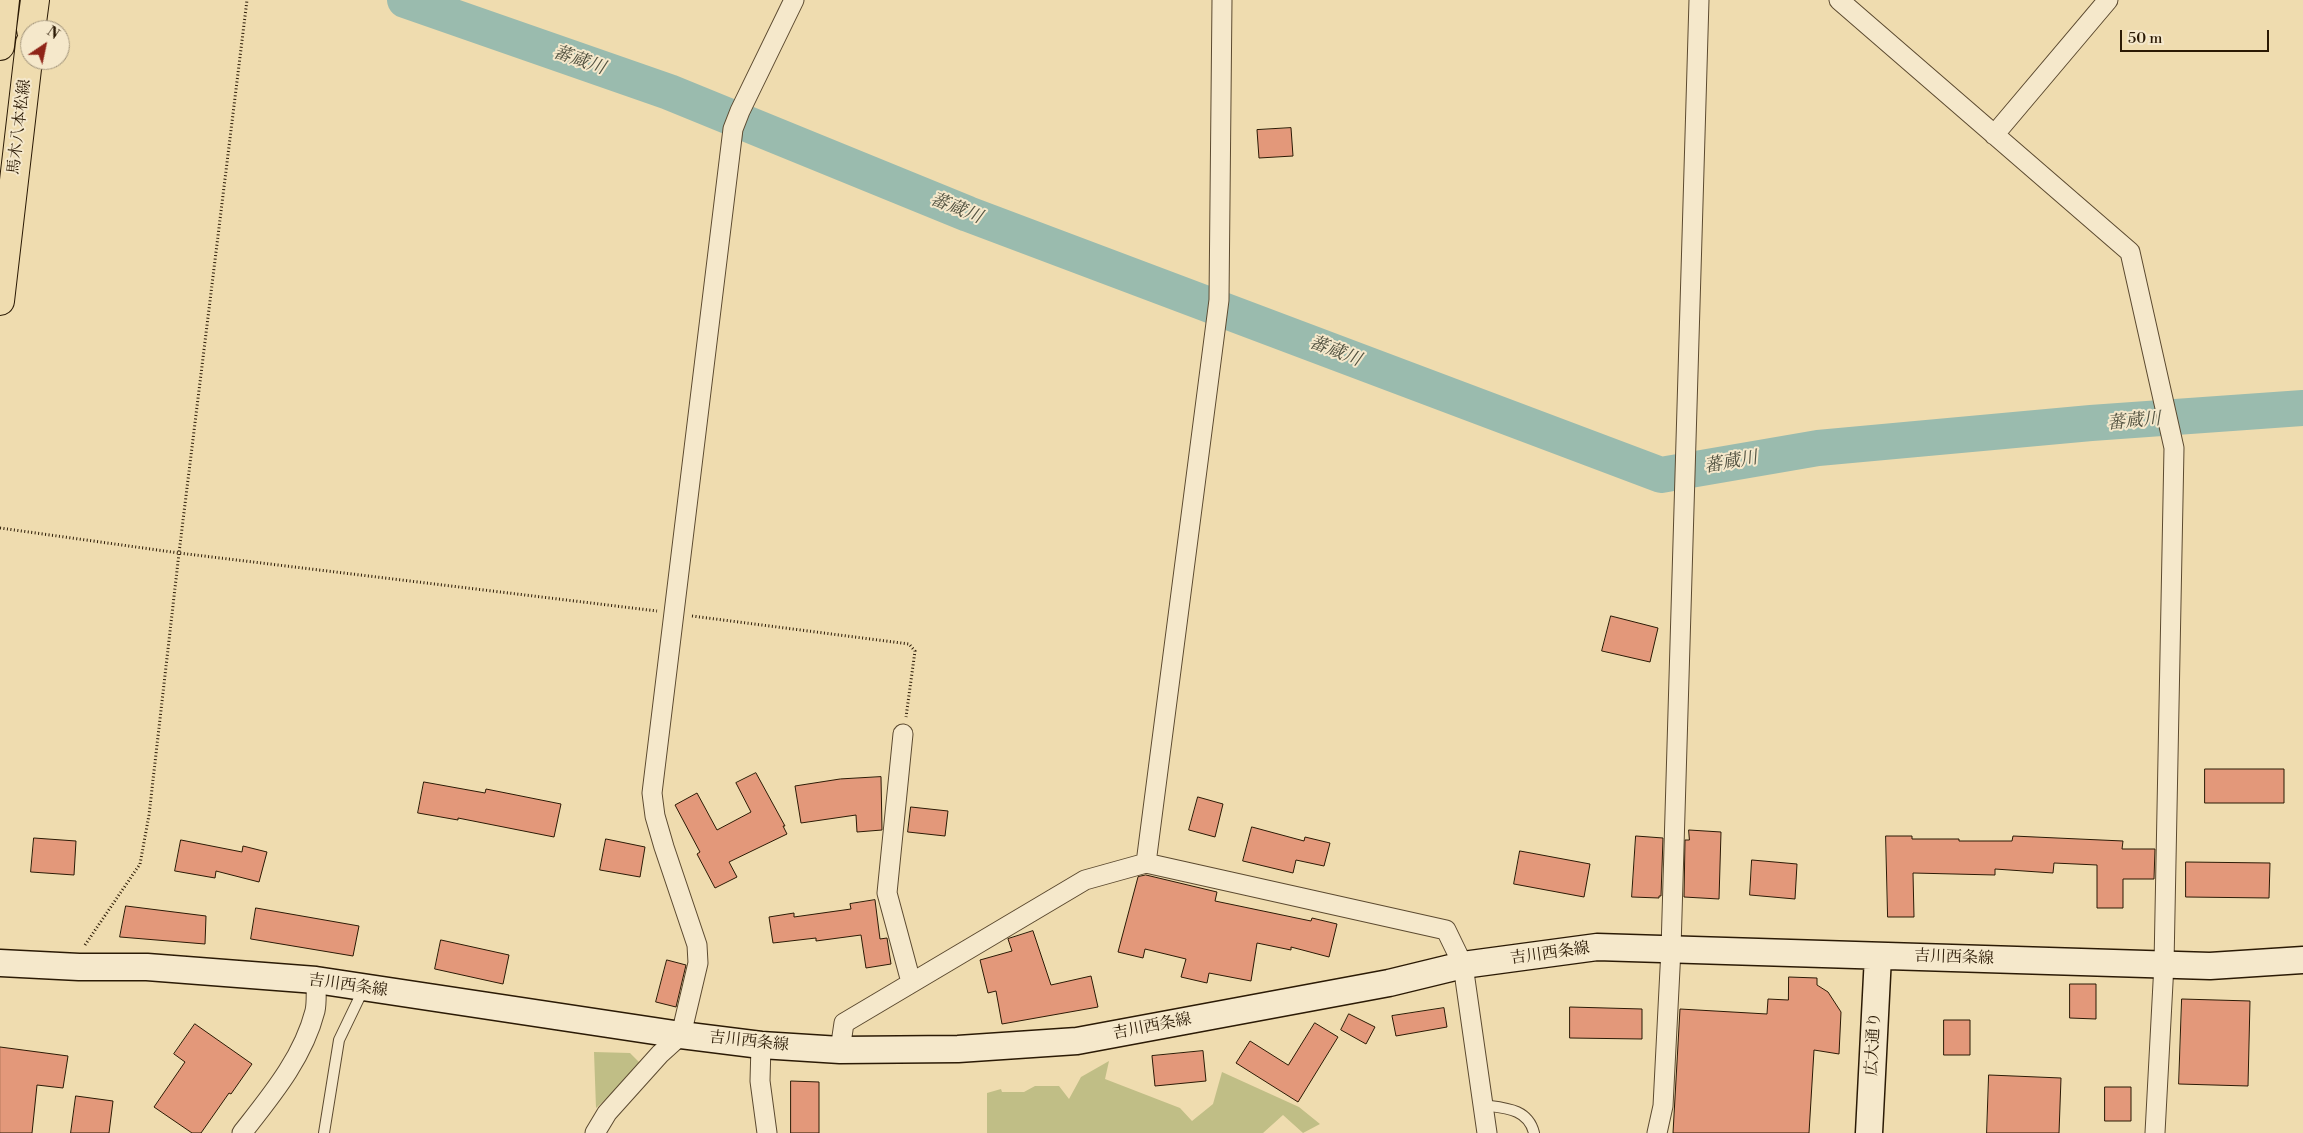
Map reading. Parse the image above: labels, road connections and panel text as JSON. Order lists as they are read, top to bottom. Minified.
{"streets":{"main road":["馬木八本松線","吉川西条線","広大通り"]},"crossings":[["吉川西条線","広大通り"]],"water":["蕃蔵川"],"scale_bar":"50 m","north":"top right"}
